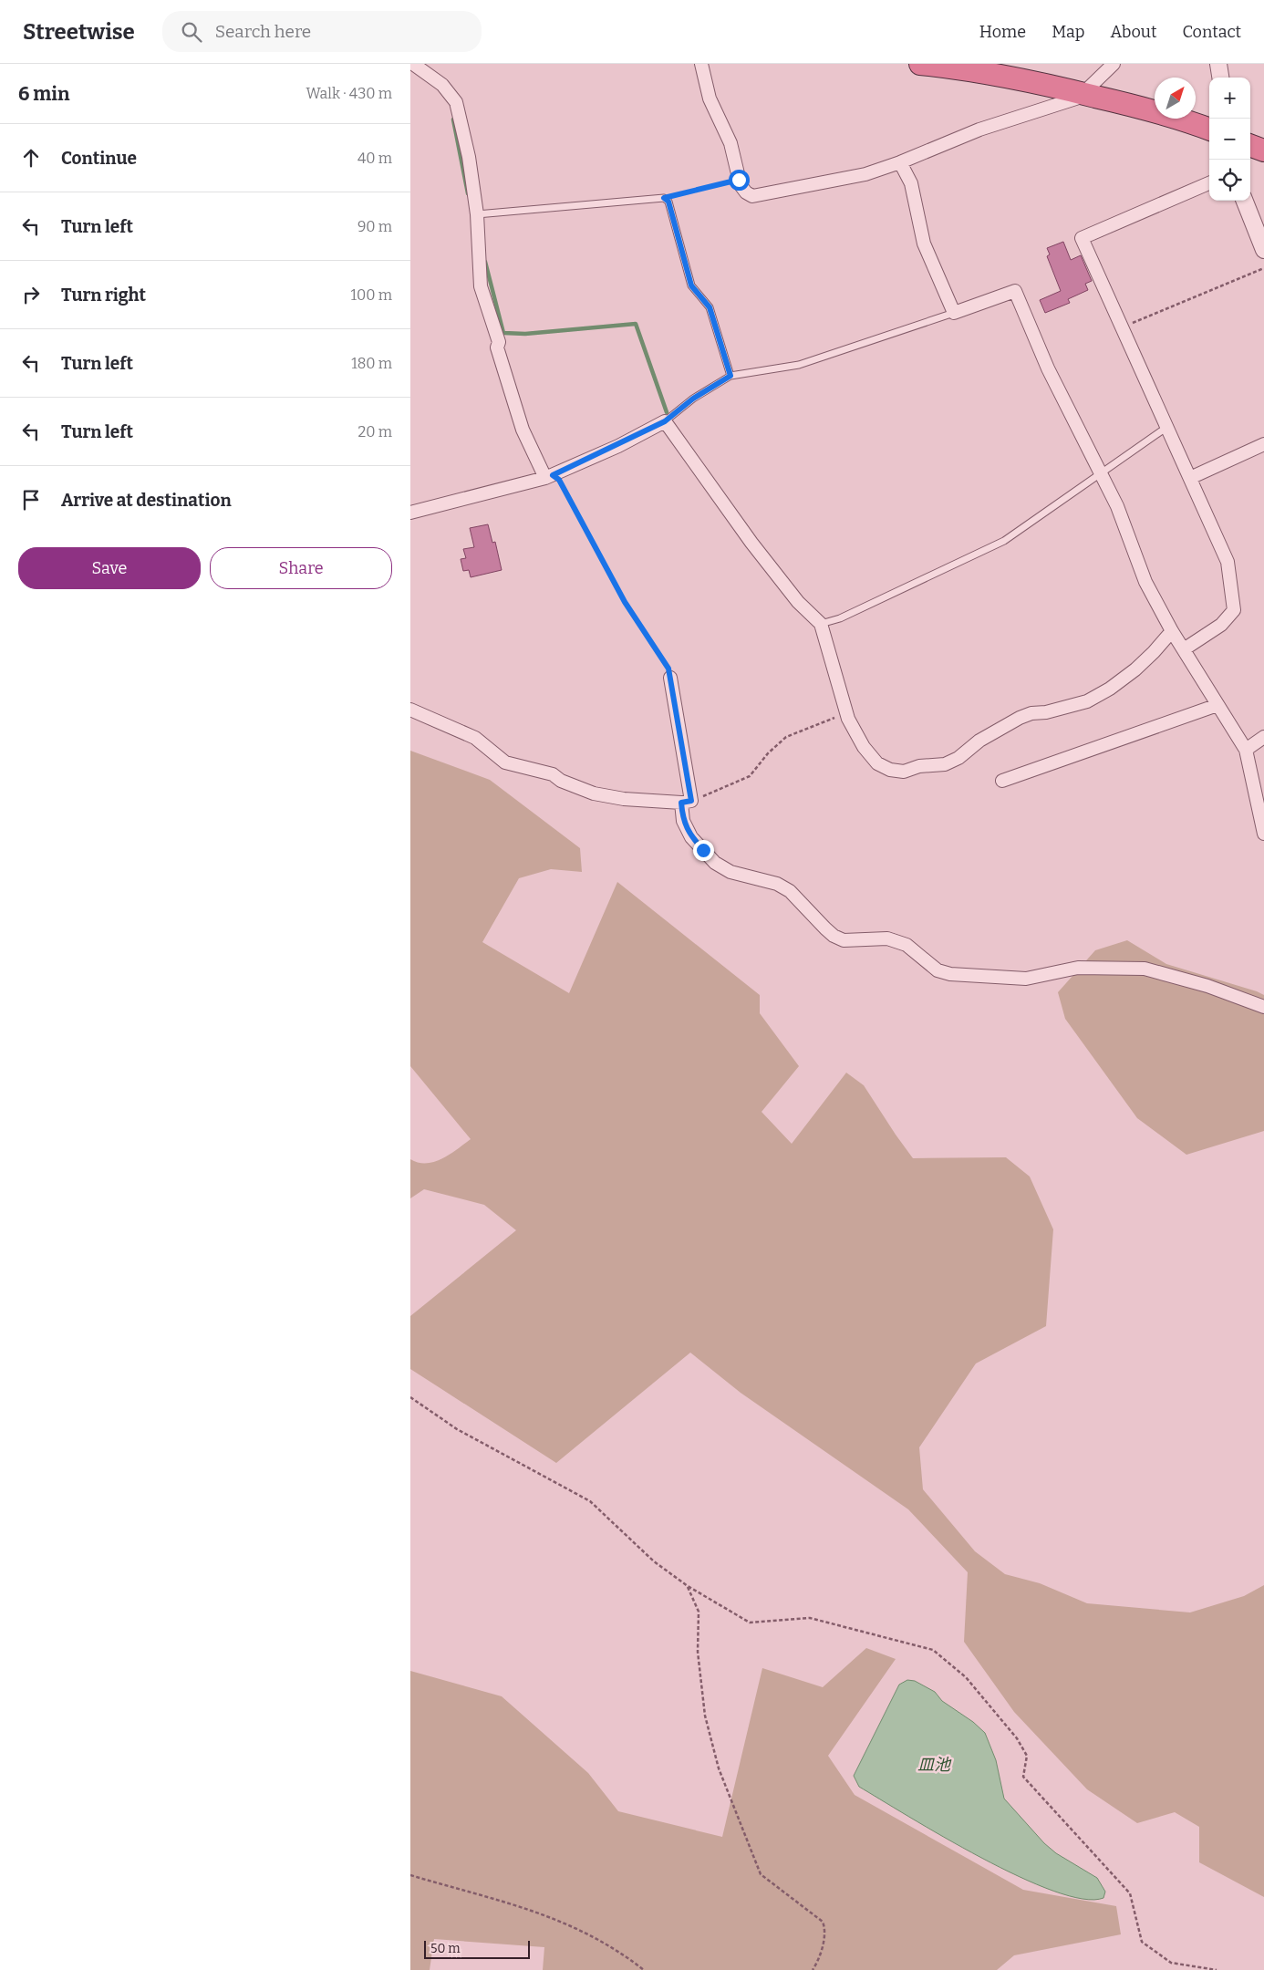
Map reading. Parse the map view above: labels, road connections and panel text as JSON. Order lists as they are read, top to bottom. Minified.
{"water":["皿池"],"scale_bar":"50 m","north":"top right","page":{"header":"Streetwise","search":"Search here","nav":["Home","Map","About","Contact"],"heading":["6 min","Walk · 430 m"],"map_buttons":["+","−"],"list":[["Continue","40 m"],["Turn left","90 m"],["Turn right","100 m"],["Turn left","180 m"],["Turn left","20 m"],"Arrive at destination"],"buttons":["Save","Share"],"scale":"50 m"}}
